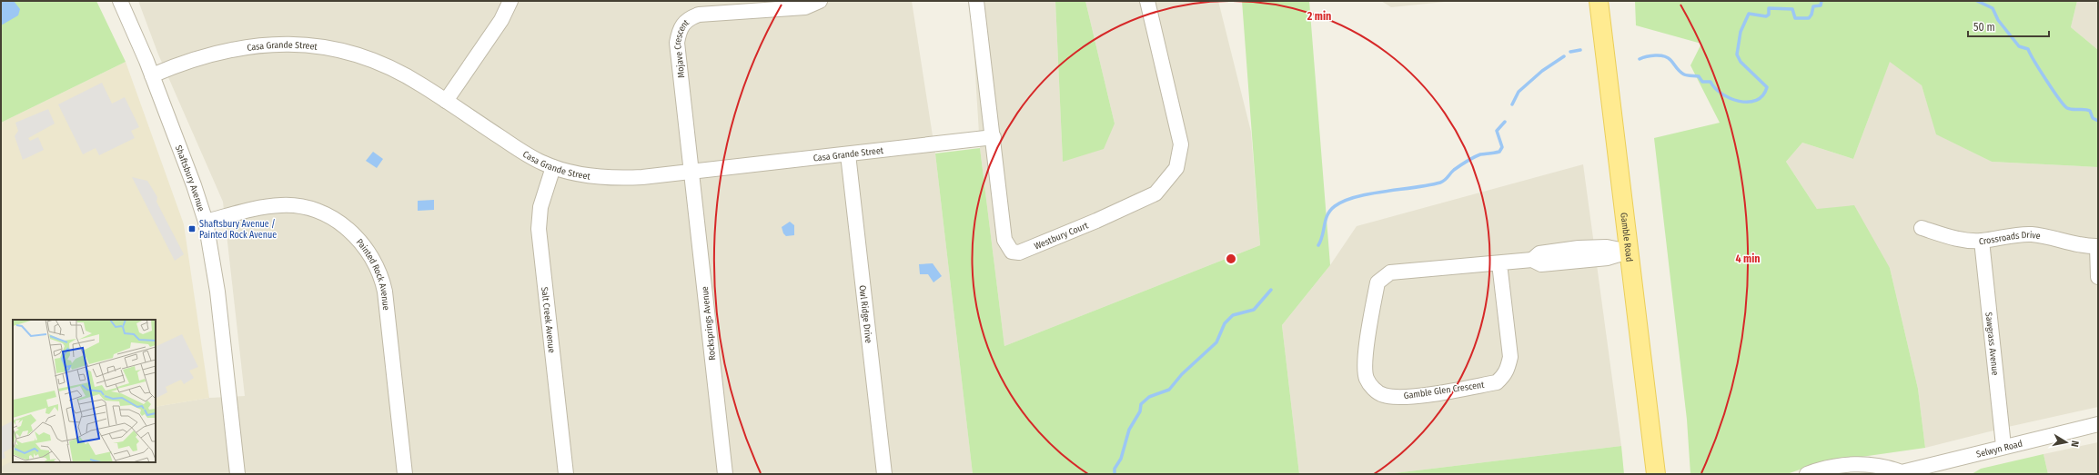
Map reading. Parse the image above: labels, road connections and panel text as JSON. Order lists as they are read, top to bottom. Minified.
{"streets":{"main road":["Gamble Road"],"street":["Casa Grande Street","Mojave Crescent","Shaftsbury Avenue","Westbury Court","Crossroads Drive","Painted Rock Avenue","Owl Ridge Drive","Salt Creek Avenue","Rocksprings Avenue","Sawgrass Avenue","Gamble Glen Crescent","Selwyn Road"]},"crossings":[["Casa Grande Street","Mojave Crescent"],["Casa Grande Street","Shaftsbury Avenue"],["Casa Grande Street","Westbury Court"],["Casa Grande Street","Owl Ridge Drive"],["Casa Grande Street","Salt Creek Avenue"],["Casa Grande Street","Rocksprings Avenue"],["Mojave Crescent","Rocksprings Avenue"],["Shaftsbury Avenue","Painted Rock Avenue"],["Gamble Road","Gamble Glen Crescent"],["Crossroads Drive","Sawgrass Avenue"],["Sawgrass Avenue","Selwyn Road"]],"places":{"transit":["Shaftsbury Avenue / Painted Rock Avenue"]},"scale_bar":"50 m","north":"right","rings":["2 min","4 min"]}
